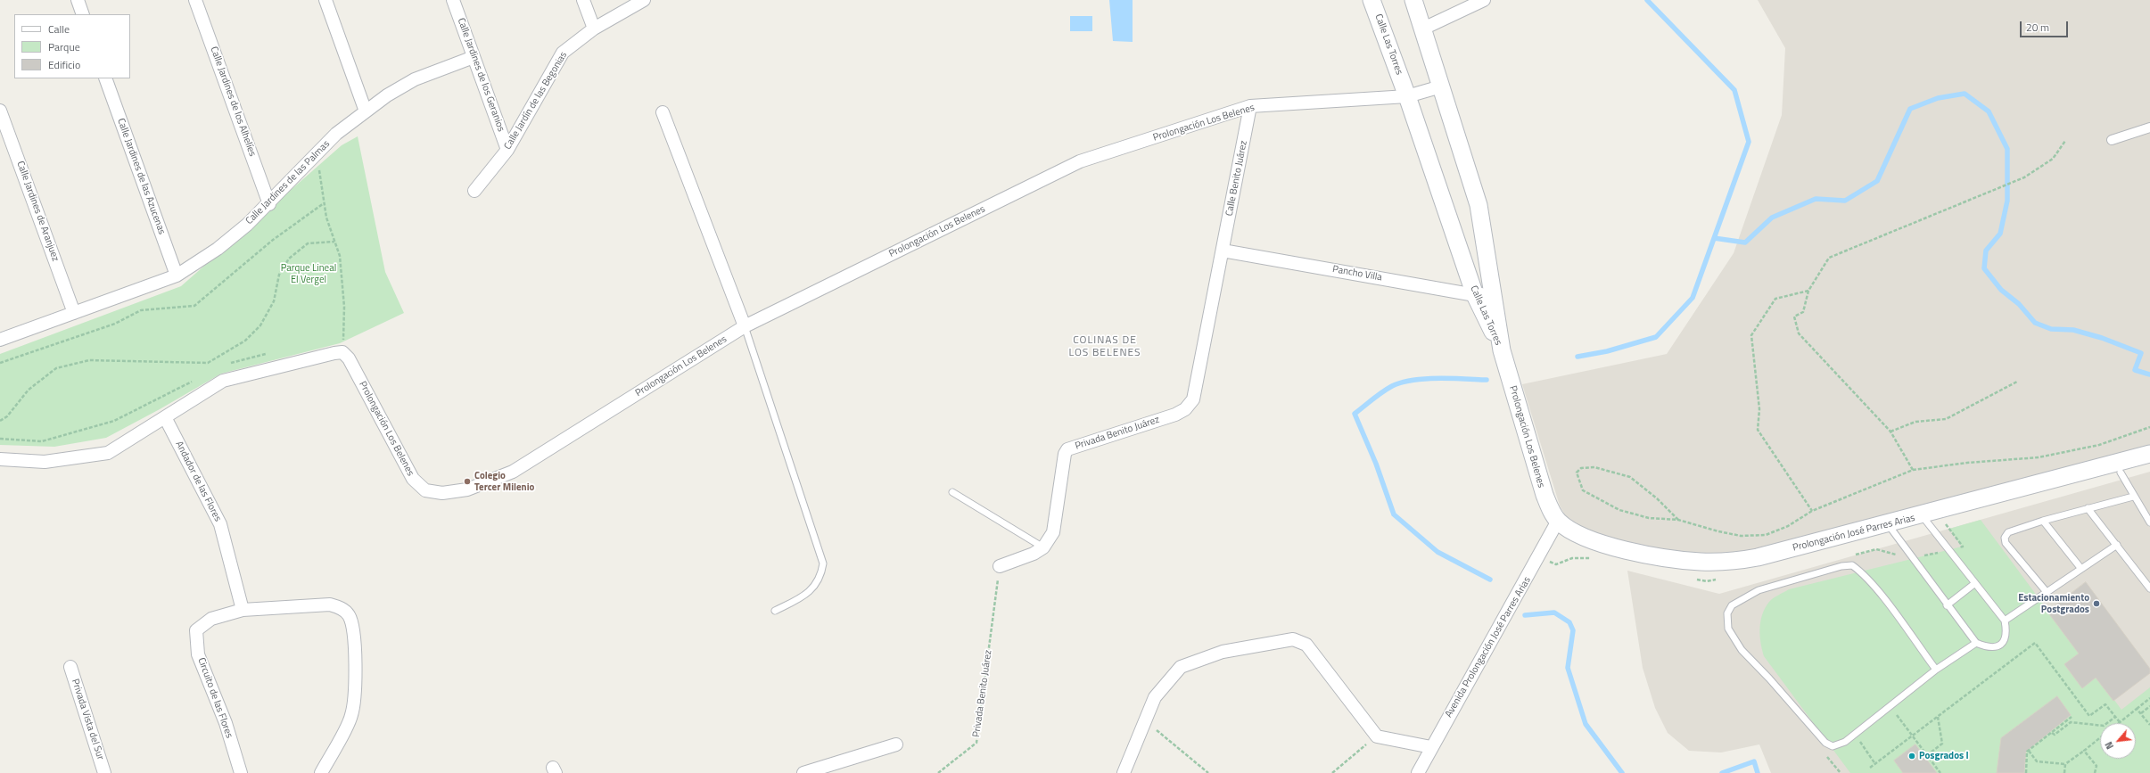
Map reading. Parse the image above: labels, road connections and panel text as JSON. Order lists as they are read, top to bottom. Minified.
{"streets":{"main road":["Calle Las Torres","Prolongación Los Belenes","Prolongación José Parres Arias"],"street":["Calle Jardines de los Geranios","Calle Jardín de las Begonias","Calle Jardines de los Alhelíes","Calle Jardines de las Azucenas","Calle Benito Juárez","Calle Jardines de las Palmas","Calle Jardines de Aranjuez","Pancho Villa","Privada Benito Juárez","Andador de las Flores","Avenida Prolongación José Parres Arias","Circuito de las Flores","Privada Vista del Sur"]},"crossings":[["Calle Las Torres","Prolongación Los Belenes"],["Calle Las Torres","Pancho Villa"],["Calle Jardines de los Geranios","Calle Jardín de las Begonias"],["Calle Jardines de los Geranios","Calle Jardines de las Palmas"],["Calle Jardines de los Alhelíes","Calle Jardines de las Palmas"],["Prolongación Los Belenes","Calle Benito Juárez"],["Prolongación Los Belenes","Prolongación José Parres Arias"],["Prolongación Los Belenes","Avenida Prolongación José Parres Arias"],["Calle Jardines de las Azucenas","Calle Jardines de las Palmas"],["Calle Benito Juárez","Pancho Villa"],["Calle Benito Juárez","Privada Benito Juárez"],["Calle Jardines de las Palmas","Calle Jardines de Aranjuez"],["Pancho Villa","Privada Benito Juárez"],["Andador de las Flores","Circuito de las Flores"],["Prolongación José Parres Arias","Avenida Prolongación José Parres Arias"]],"districts":["COLINAS DE LOS BELENES"],"parks":["Parque Lineal El Vergel"],"places":["Colegio Tercer Milenio","Estacionamiento Postgrados","Posgrados I"],"legend":["Calle","Parque","Edificio"],"scale_bar":"20 m","north":"bottom left"}
